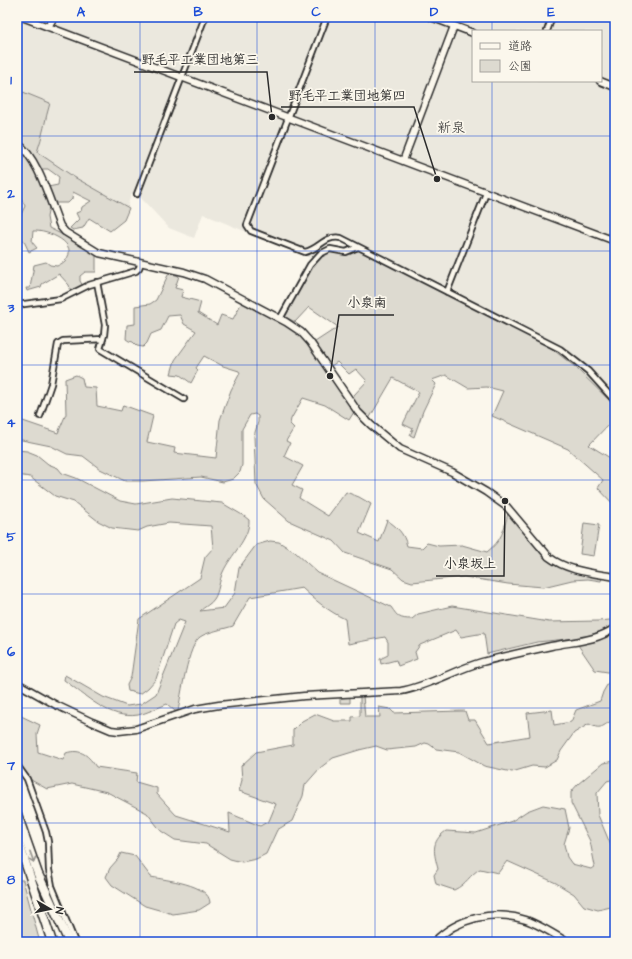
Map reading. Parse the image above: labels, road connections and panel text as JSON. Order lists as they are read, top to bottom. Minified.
{"districts":["新泉"],"places":["野毛平工業団地第三","野毛平工業団地第四","小泉南","小泉坂上"],"legend":["道路","公園"],"north":"right","grid":{"columns":["A","B","C","D","E"],"rows":["1","2","3","4","5","6","7","8"]}}
